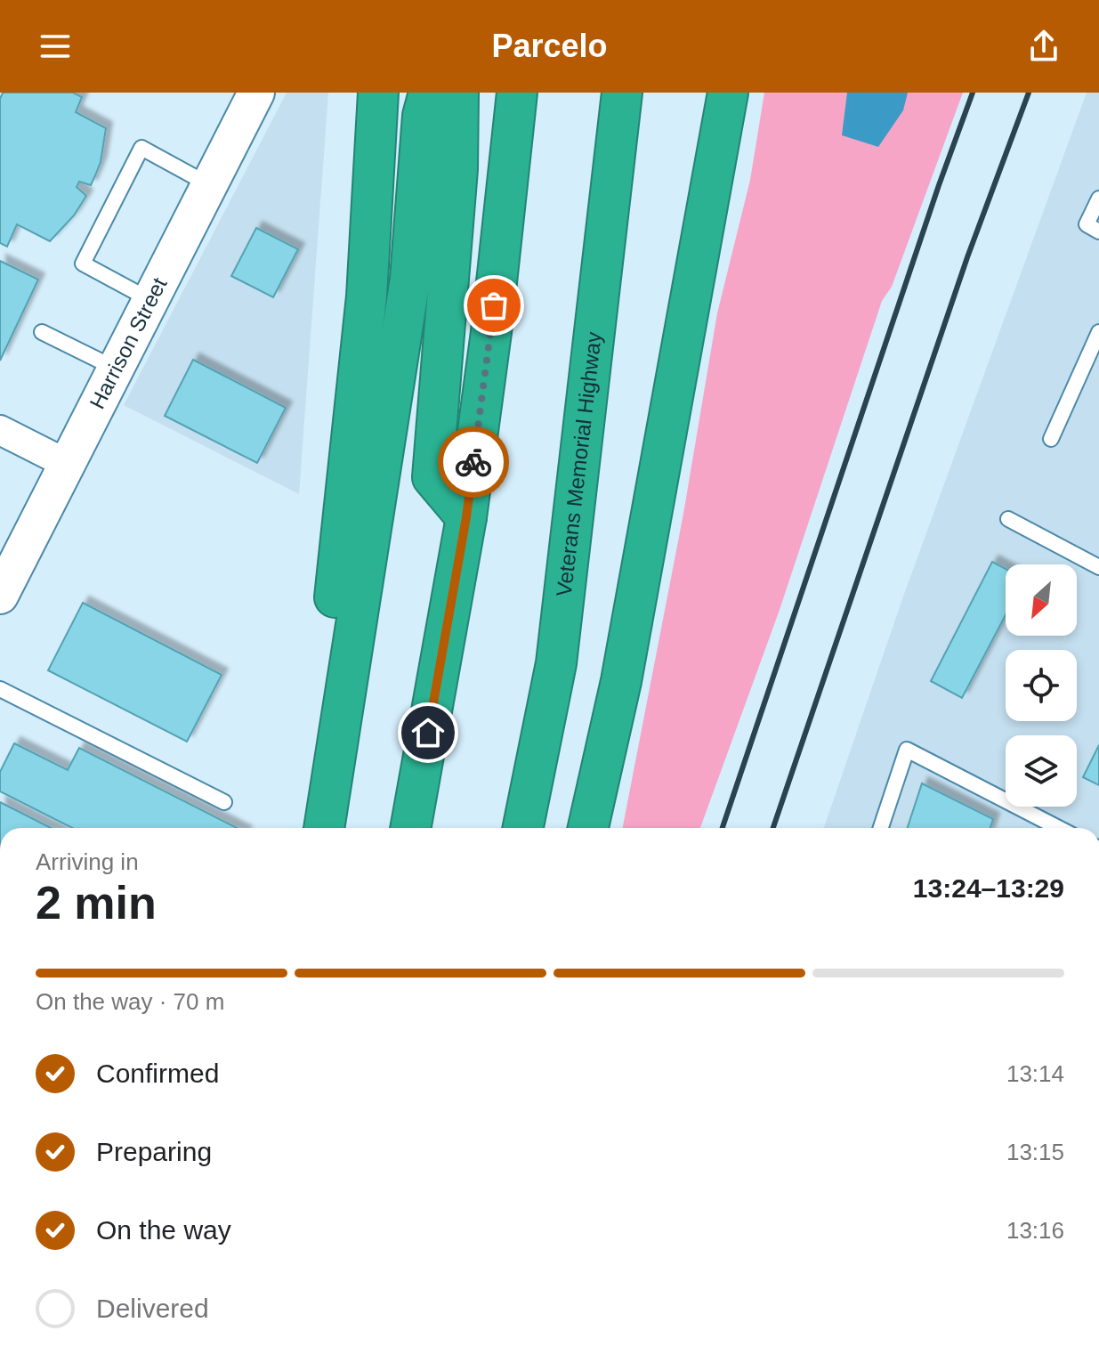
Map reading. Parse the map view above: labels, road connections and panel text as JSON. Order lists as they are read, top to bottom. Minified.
{"streets":{"highway":["Veterans Memorial Highway"],"street":["Harrison Street"]},"north":"bottom left","page":{"header":"Parcelo","heading":["2 min","Arriving in","13:24–13:29"],"bar":"On the way · 70 m","list":[["Confirmed","13:14"],["Preparing","13:15"],["On the way","13:16"],"Delivered"]}}
